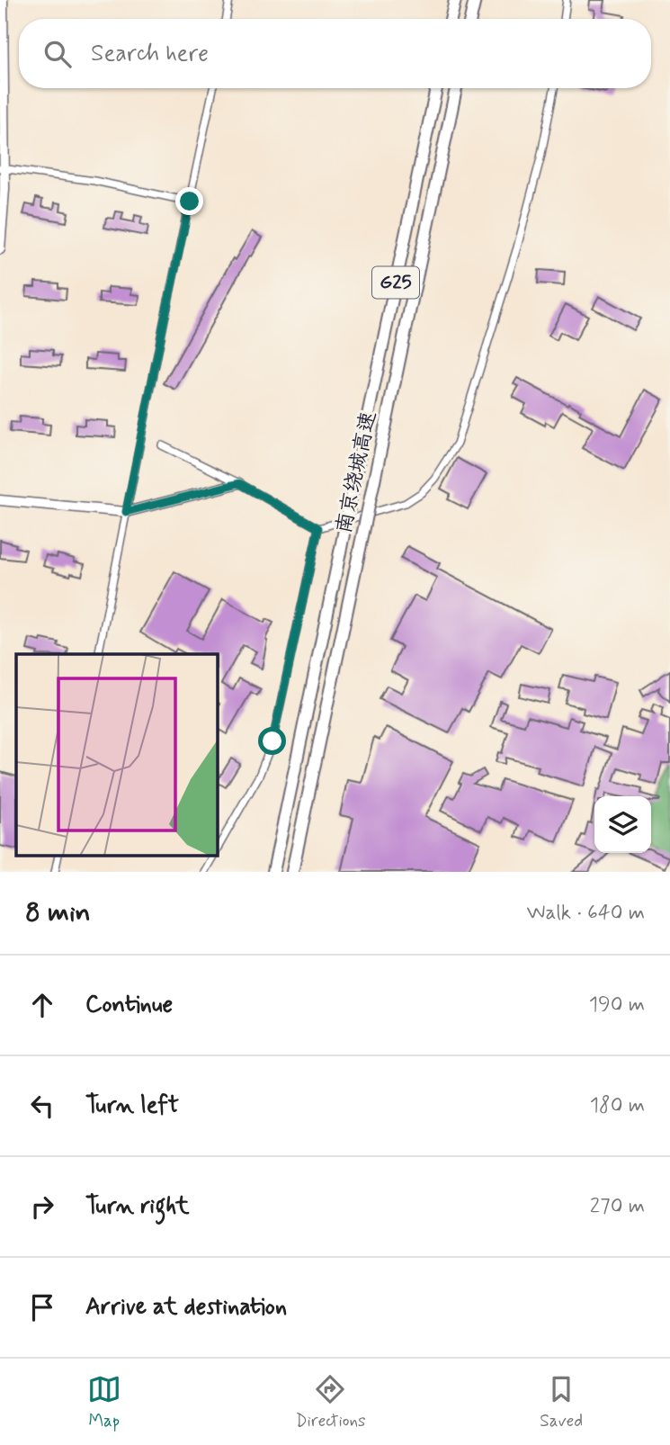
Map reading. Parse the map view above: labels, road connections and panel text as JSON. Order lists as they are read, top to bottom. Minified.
{"streets":{"highway":["G25","南京绕城高速"]},"page":{"search":"Search here","heading":["8 min","Walk · 640 m"],"list":[["Continue","190 m"],["Turn left","180 m"],["Turn right","270 m"],"Arrive at destination"],"nav":["Map","Directions","Saved"]}}
